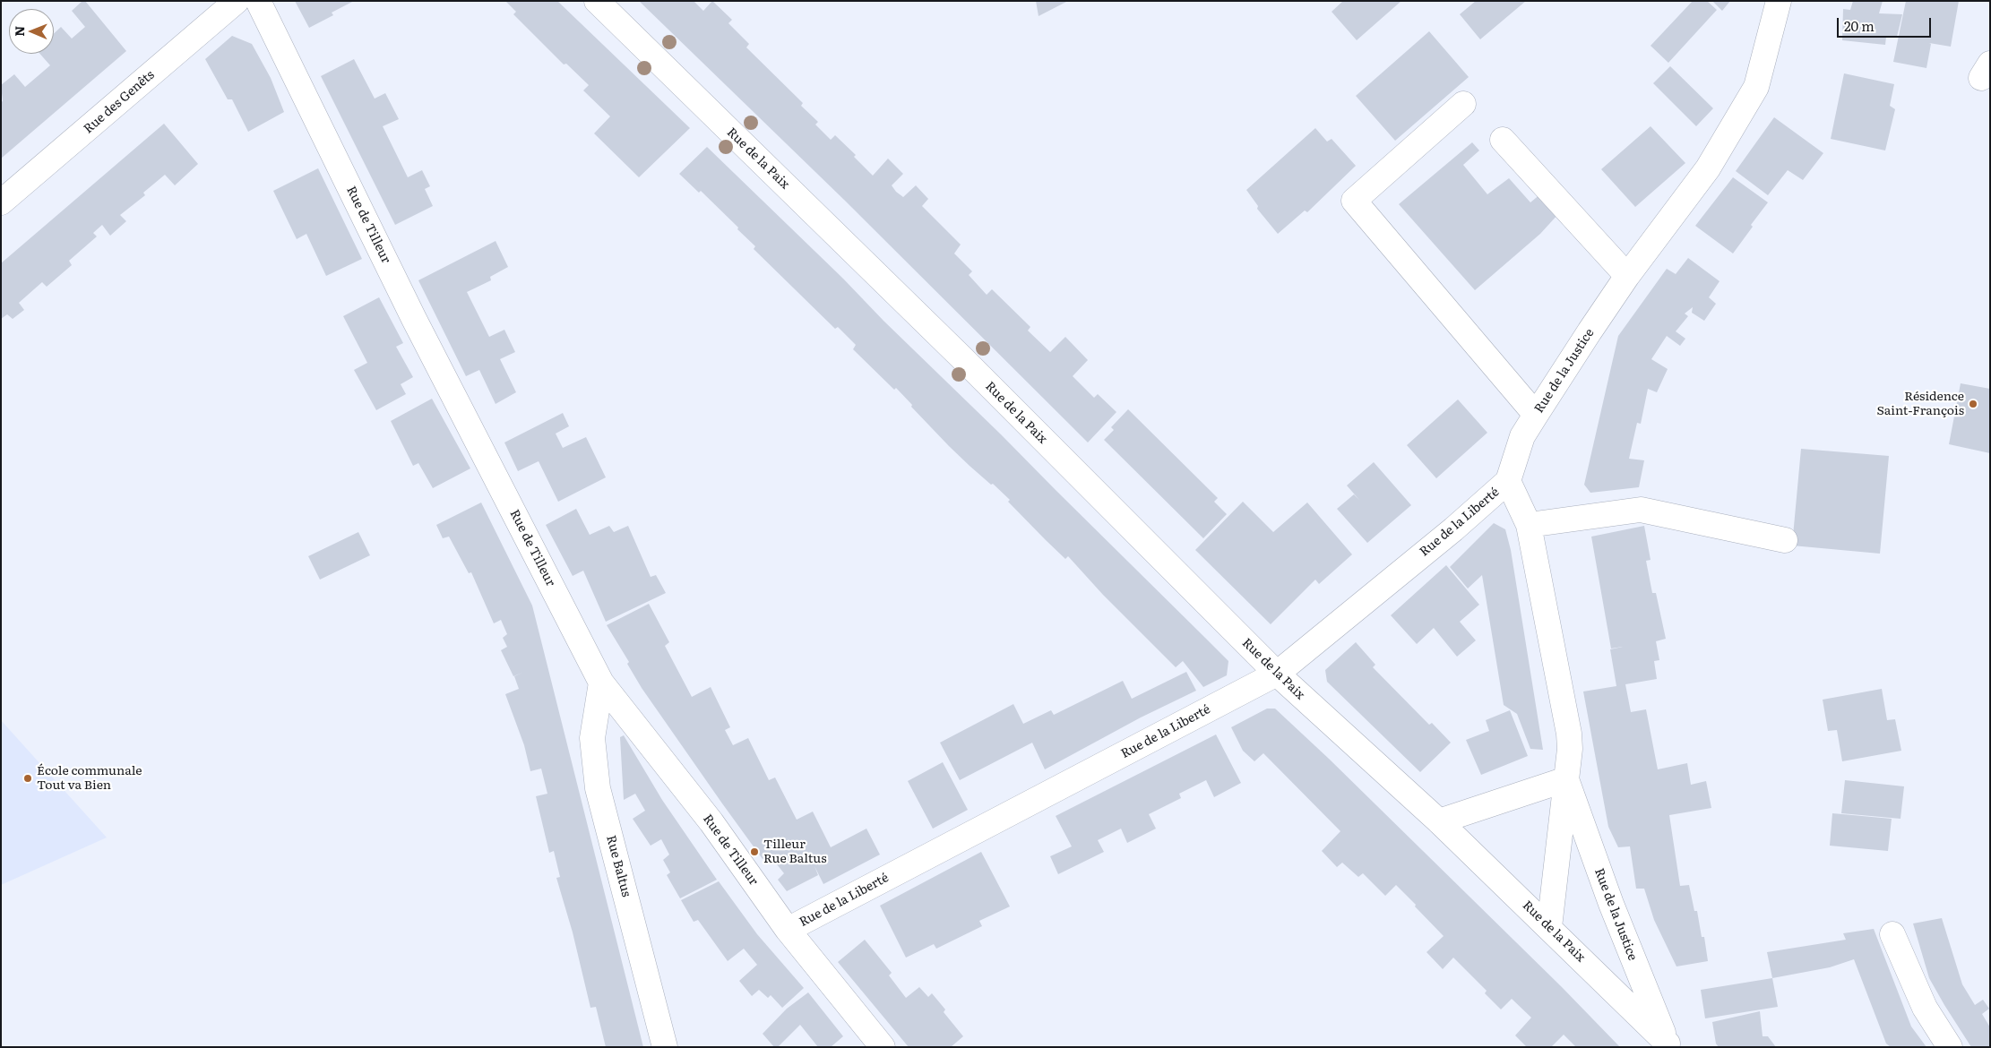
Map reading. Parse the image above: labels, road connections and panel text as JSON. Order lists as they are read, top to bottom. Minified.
{"streets":{"street":["Rue des Genêts","Rue de la Paix","Rue de Tilleur","Rue de la Justice","Rue de la Liberté","Rue Baltus"]},"crossings":[["Rue de la Paix","Rue de la Justice"],["Rue de la Paix","Rue de la Liberté"],["Rue de Tilleur","Rue de la Liberté"],["Rue de Tilleur","Rue Baltus"],["Rue de la Justice","Rue de la Liberté"]],"places":["Résidence Saint-François","École communale Tout va Bien","Tilleur Rue Baltus"],"scale_bar":"20 m","north":"left"}
